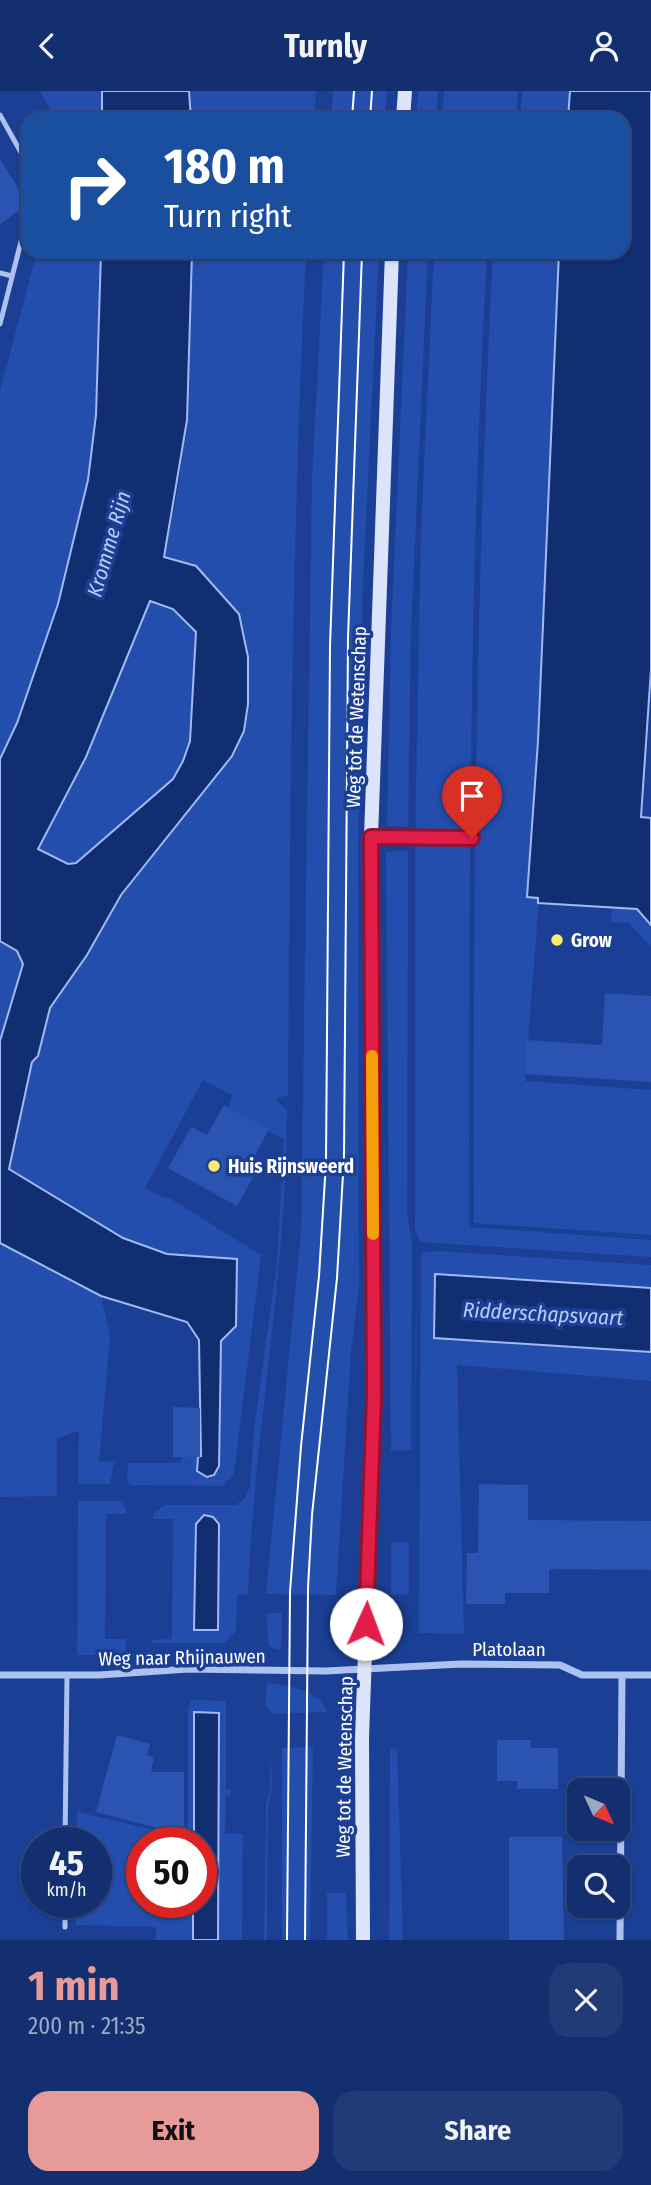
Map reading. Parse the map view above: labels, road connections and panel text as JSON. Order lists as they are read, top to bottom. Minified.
{"streets":{"main road":["Weg tot de Wetenschap"],"street":["Platolaan","Weg naar Rhijnauwen"]},"crossings":[["Weg tot de Wetenschap","Platolaan"],["Weg tot de Wetenschap","Weg naar Rhijnauwen"],["Platolaan","Weg naar Rhijnauwen"]],"water":["Kromme Rijn","Ridderschapsvaart"],"places":["Grow","Huis Rijnsweerd"],"north":"bottom right","page":{"header":"Turnly","turn":["180 m","Turn right"],"speed":"45 km/h","limit":"50","heading":["1 min","200 m · 21:35"],"buttons":["Exit","Share"]}}
